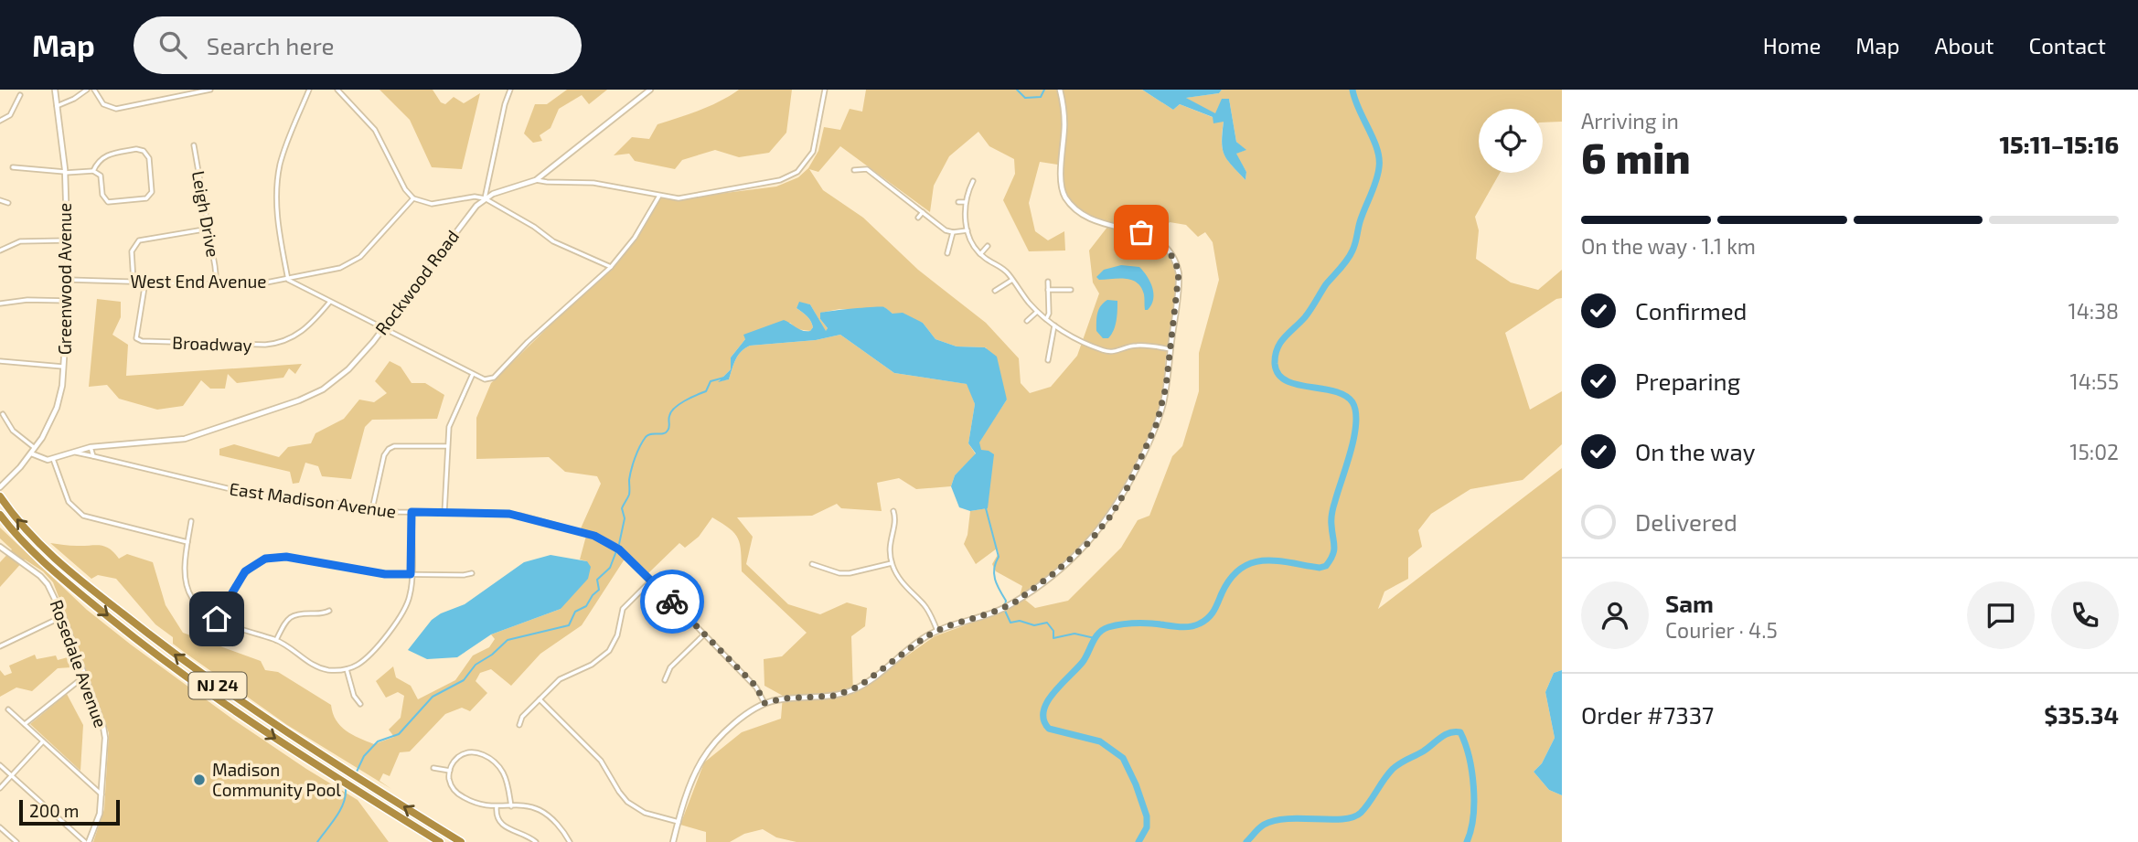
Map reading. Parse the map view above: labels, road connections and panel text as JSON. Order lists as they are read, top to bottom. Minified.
{"streets":{"highway":["NJ 24"],"street":["Leigh Drive","Greenwood Avenue","West End Avenue","Rockwood Road","Broadway","East Madison Avenue","Rosedale Avenue"]},"crossings":[["Leigh Drive","West End Avenue"],["Greenwood Avenue","West End Avenue"],["West End Avenue","Broadway"],["Rockwood Road","East Madison Avenue"]],"places":["Madison Community Pool"],"scale_bar":"200 m","page":{"header":"Map","search":"Search here","nav":["Home","Map","About","Contact"],"heading":["6 min","Arriving in","15:11–15:16"],"panel":["Sam","Courier · 4.5","Order #7337","$35.34"],"bar":"On the way · 1.1 km","list":[["Confirmed","14:38"],["Preparing","14:55"],["On the way","15:02"],"Delivered"],"scale":"200 m"}}
